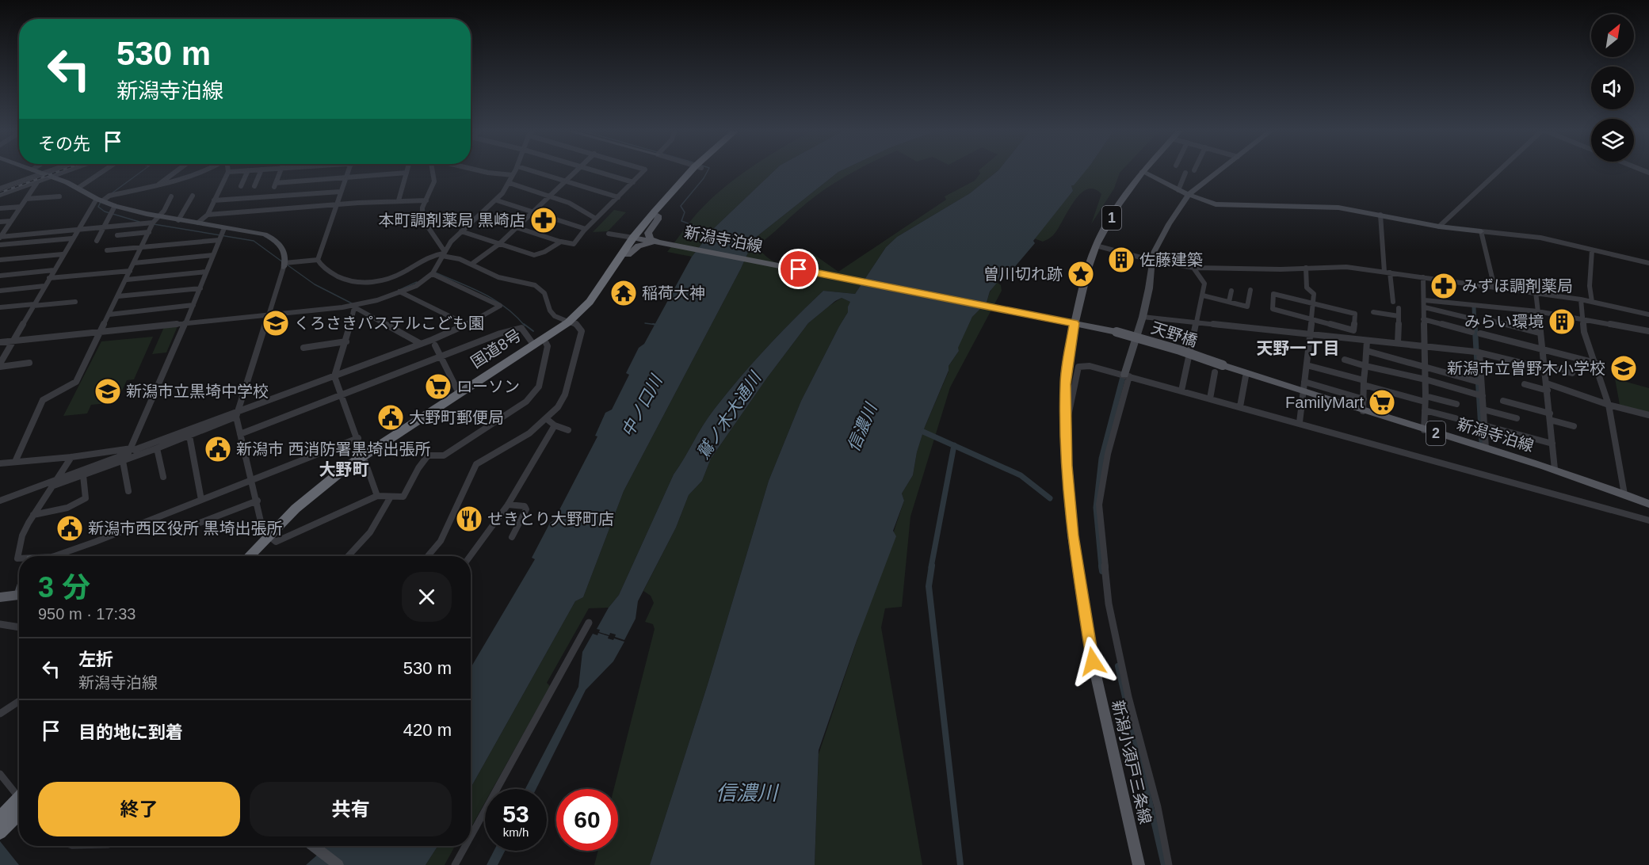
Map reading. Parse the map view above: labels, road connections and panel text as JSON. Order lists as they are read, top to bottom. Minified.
{"streets":{"highway":["国道8号"],"main road":["1","新潟寺泊線","天野橋","2","新潟小須戸三条線"]},"crossings":[["新潟寺泊線","天野橋"],["新潟寺泊線","国道8号"],["新潟寺泊線","新潟小須戸三条線"]],"districts":["天野一丁目","大野町"],"water":["中ノ口川","鷲ノ木大通川","信濃川"],"places":{"pharmacy":["本町調剤薬局 黒崎店","みずほ調剤薬局"],"building":["佐藤建築","みらい環境"],"place":["曽川切れ跡"],"temple":["稲荷大神"],"school or university":["くろさきパステルこども園","新潟市立曽野木小学校","新潟市立黒埼中学校"],"supermarket":["ローソン","FamilyMart"],"public building":["大野町郵便局","新潟市 西消防署黒埼出張所","新潟市西区役所 黒埼出張所"],"restaurant":["せきとり大野町店"]},"north":"top right","page":{"turn":["530 m","新潟寺泊線"],"then":"その先","heading":["3 分","950 m · 17:33"],"list":[{"name":"左折","note":"新潟寺泊線","value":"530 m"},{"name":"目的地に到着","value":"420 m"}],"buttons":["終了","共有"],"speed":"53 km/h","limit":"60"}}
